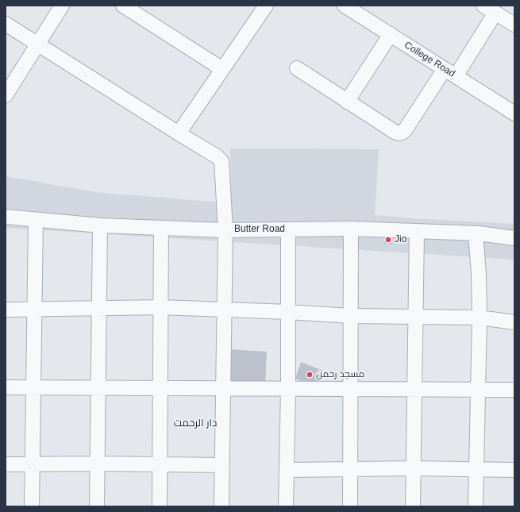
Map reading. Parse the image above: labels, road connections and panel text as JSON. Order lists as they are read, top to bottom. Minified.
{"streets":{"street":["College Road","Butter Road"]},"districts":["دار الرحمت"],"places":["Jio","مسجد رحمٰن"]}
